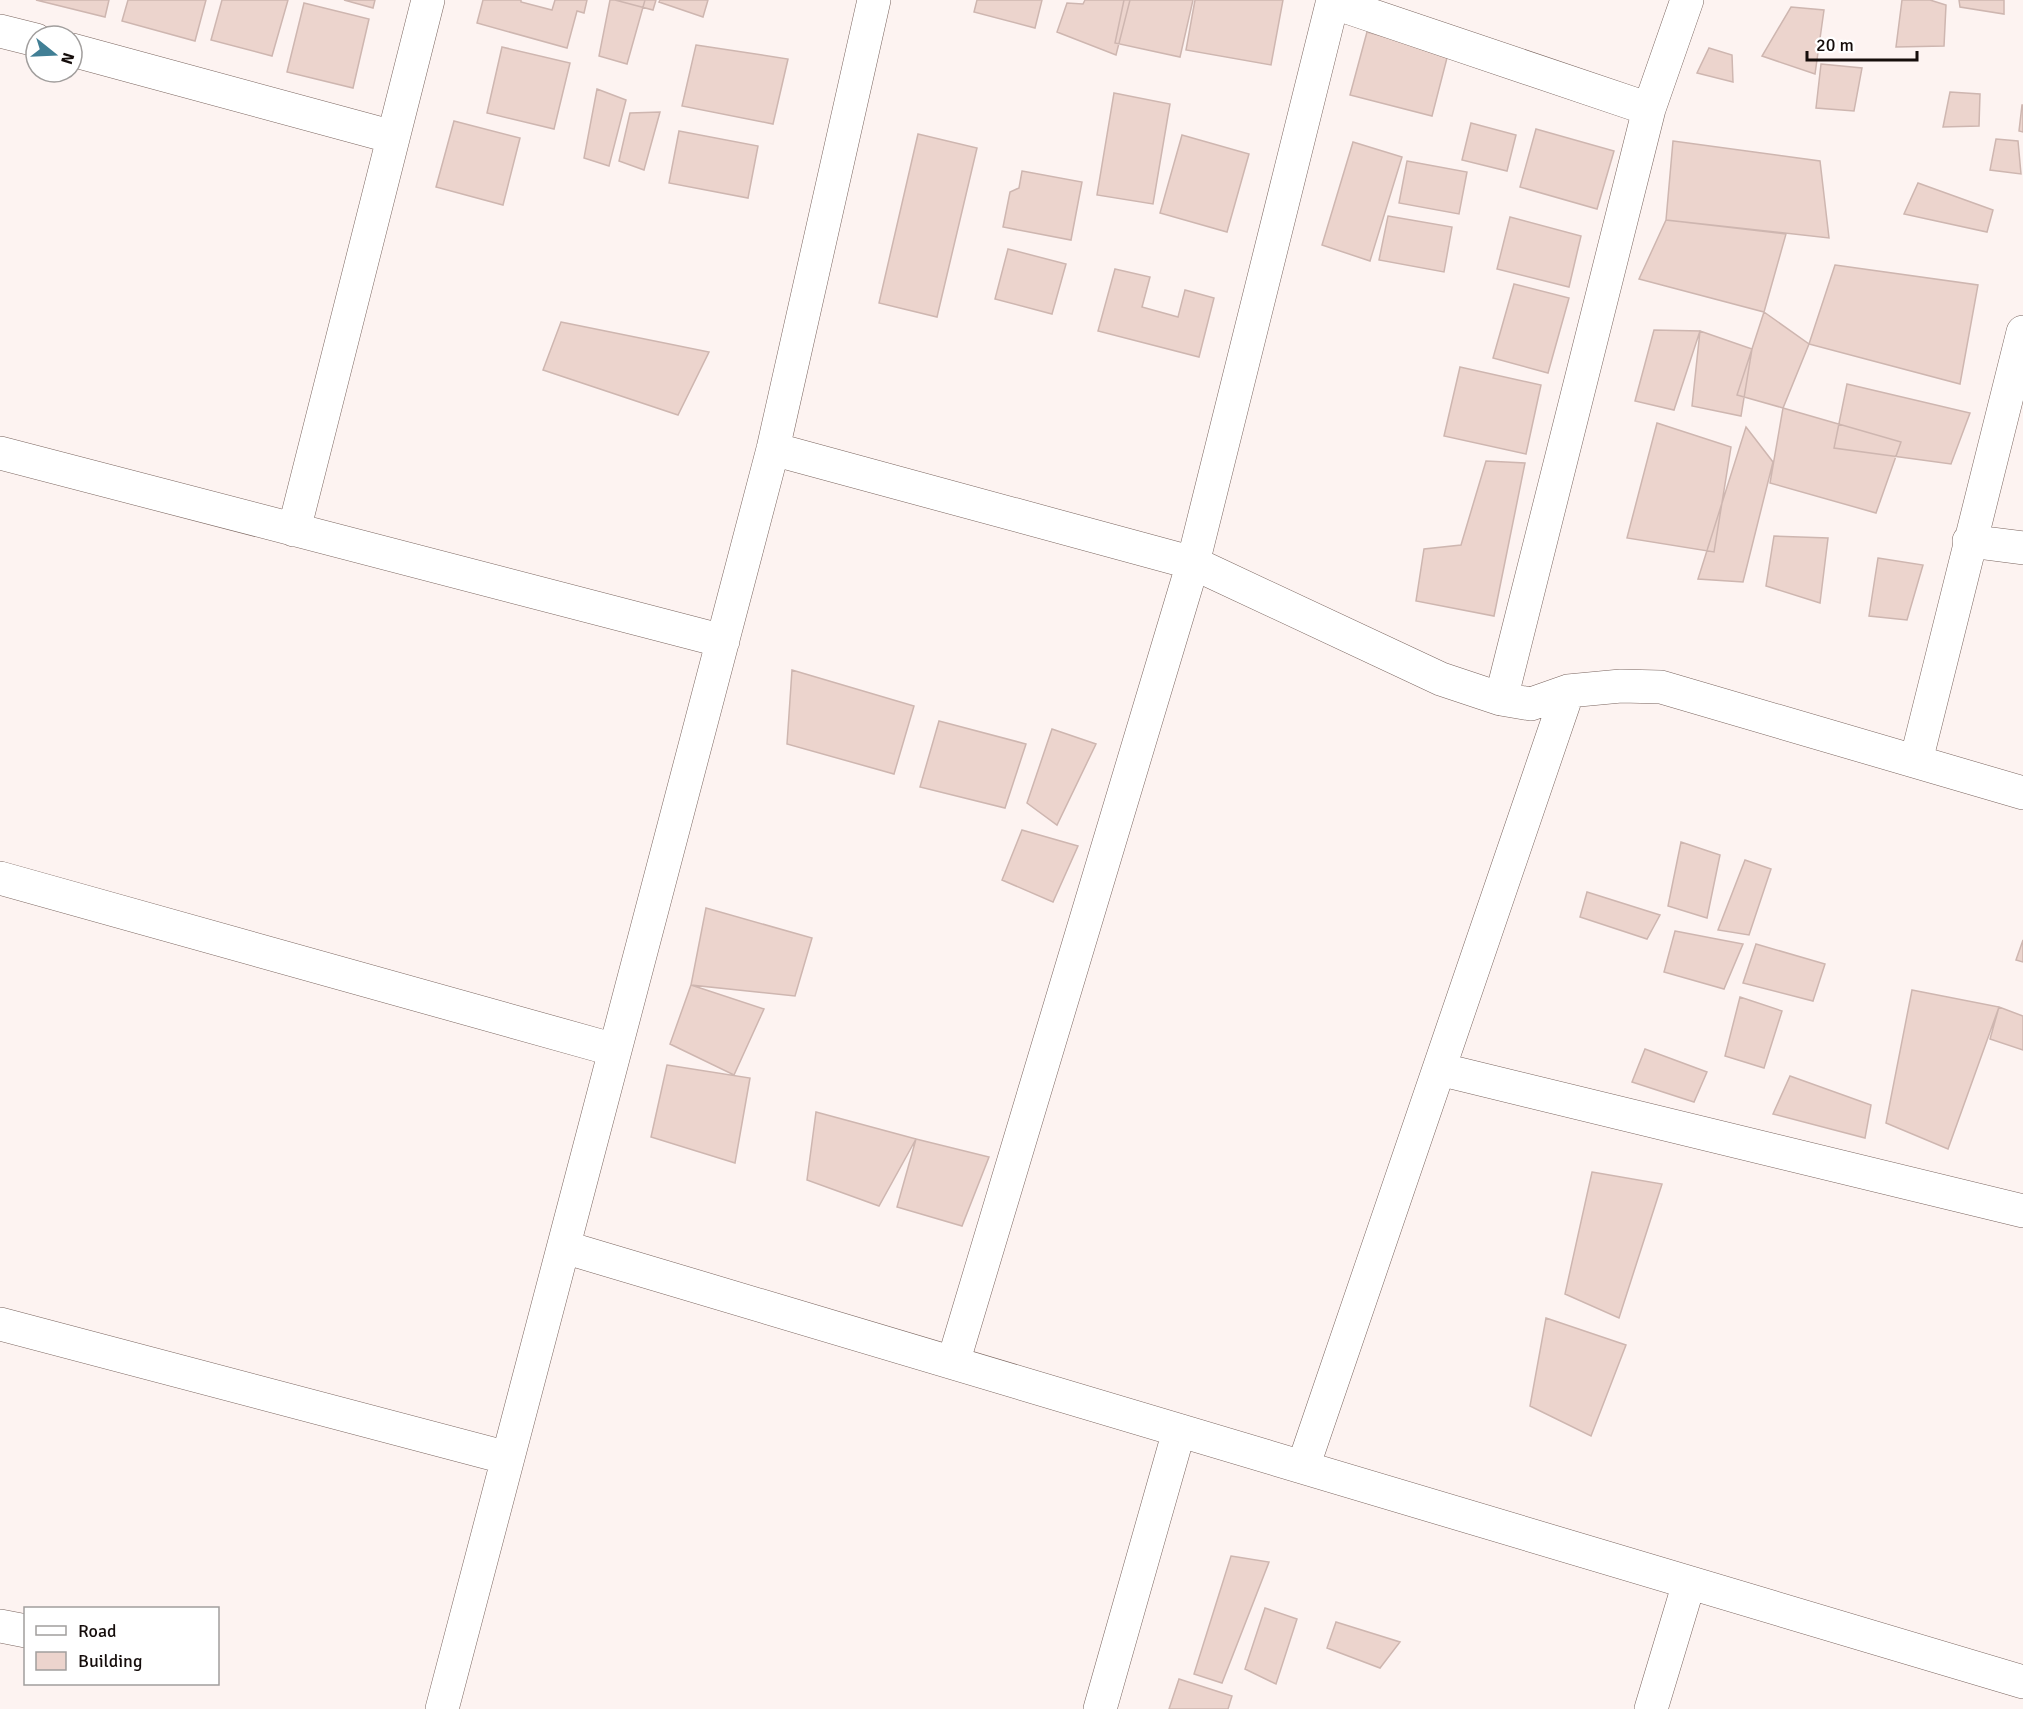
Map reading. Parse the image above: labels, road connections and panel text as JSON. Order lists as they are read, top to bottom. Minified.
{"legend":["Road","Building"],"scale_bar":"20 m","north":"right"}
